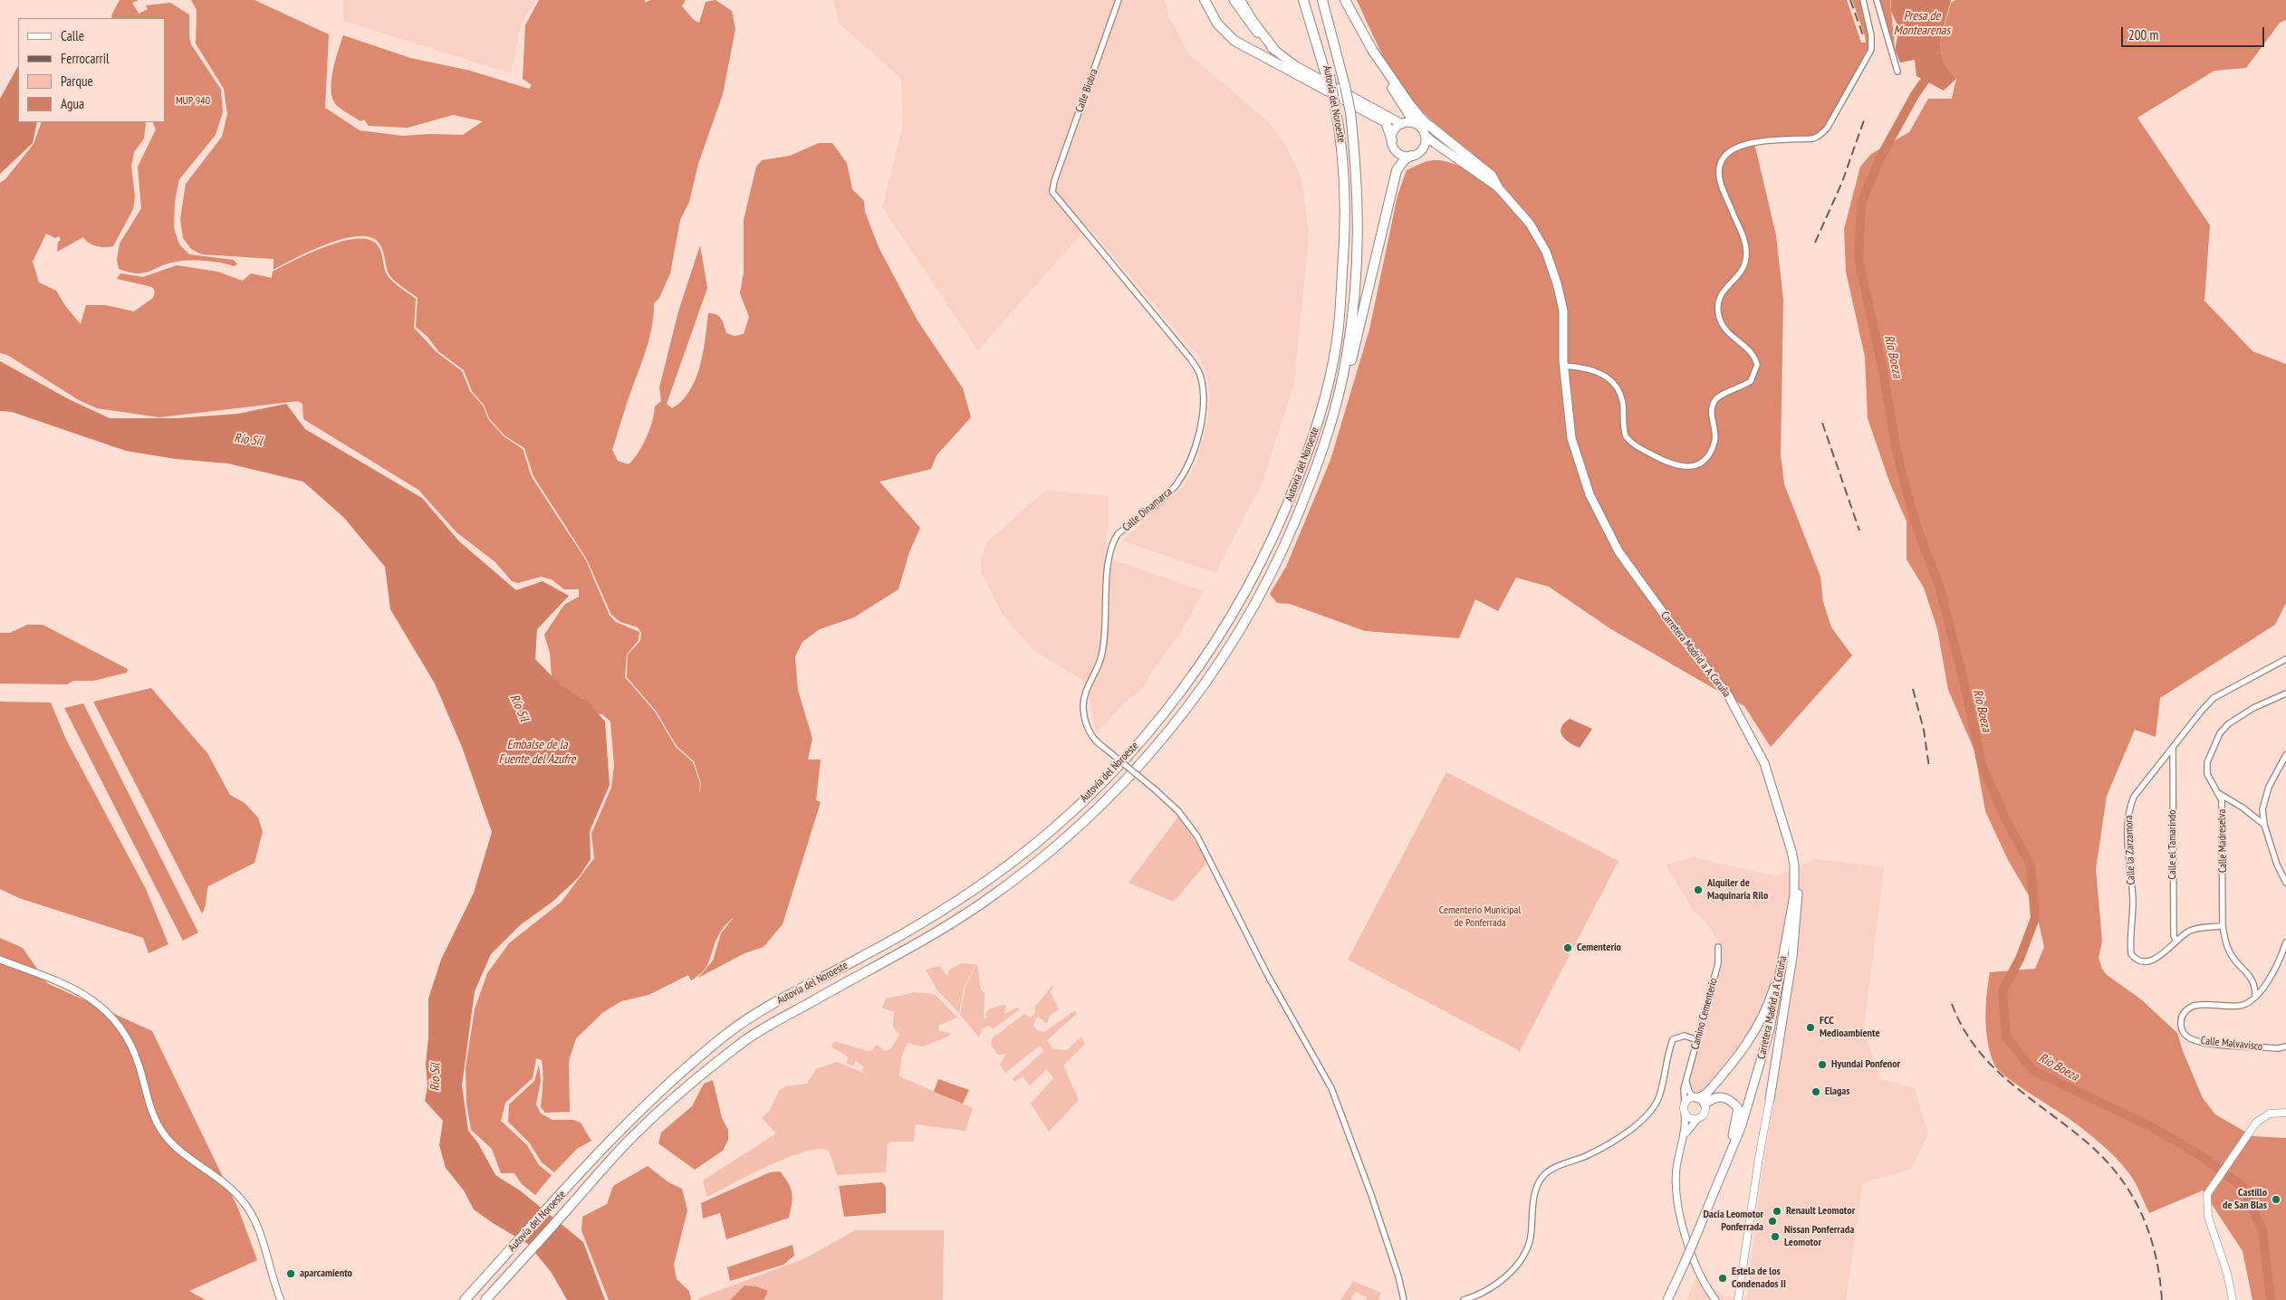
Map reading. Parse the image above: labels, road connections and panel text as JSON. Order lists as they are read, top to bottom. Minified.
{"streets":{"highway":["Autovía del Noroeste","Carretera Madrid a A Coruña"],"street":["Calle Biobra","Calle Dinamarca","Calle Madreselva","Calle el Tamarindo","Calle la Zarzamora","Camino Cementerio","Calle Malvavisco"]},"crossings":[["Calle Biobra","Calle Dinamarca"],["Calle Madreselva","Calle la Zarzamora"],["Calle Madreselva","Calle Malvavisco"],["Calle el Tamarindo","Calle la Zarzamora"]],"water":["Presa de Montearenas","Río Boeza","Río Sil","Embalse de la Fuente del Azufre"],"parks":["MUP 940","Cementerio Municipal de Ponferrada"],"places":["Alquiler de Maquinaria Rilo","Cementerio","FCC Medioambiente","Hyundai Ponfenor","Elagas","Castillo de San Blas","Renault Leomotor","Dacia Leomotor Ponferrada","Nissan Ponferrada Leomotor","aparcamiento","Estela de los Condenados II"],"legend":["Calle","Ferrocarril","Parque","Agua"],"scale_bar":"200 m"}
